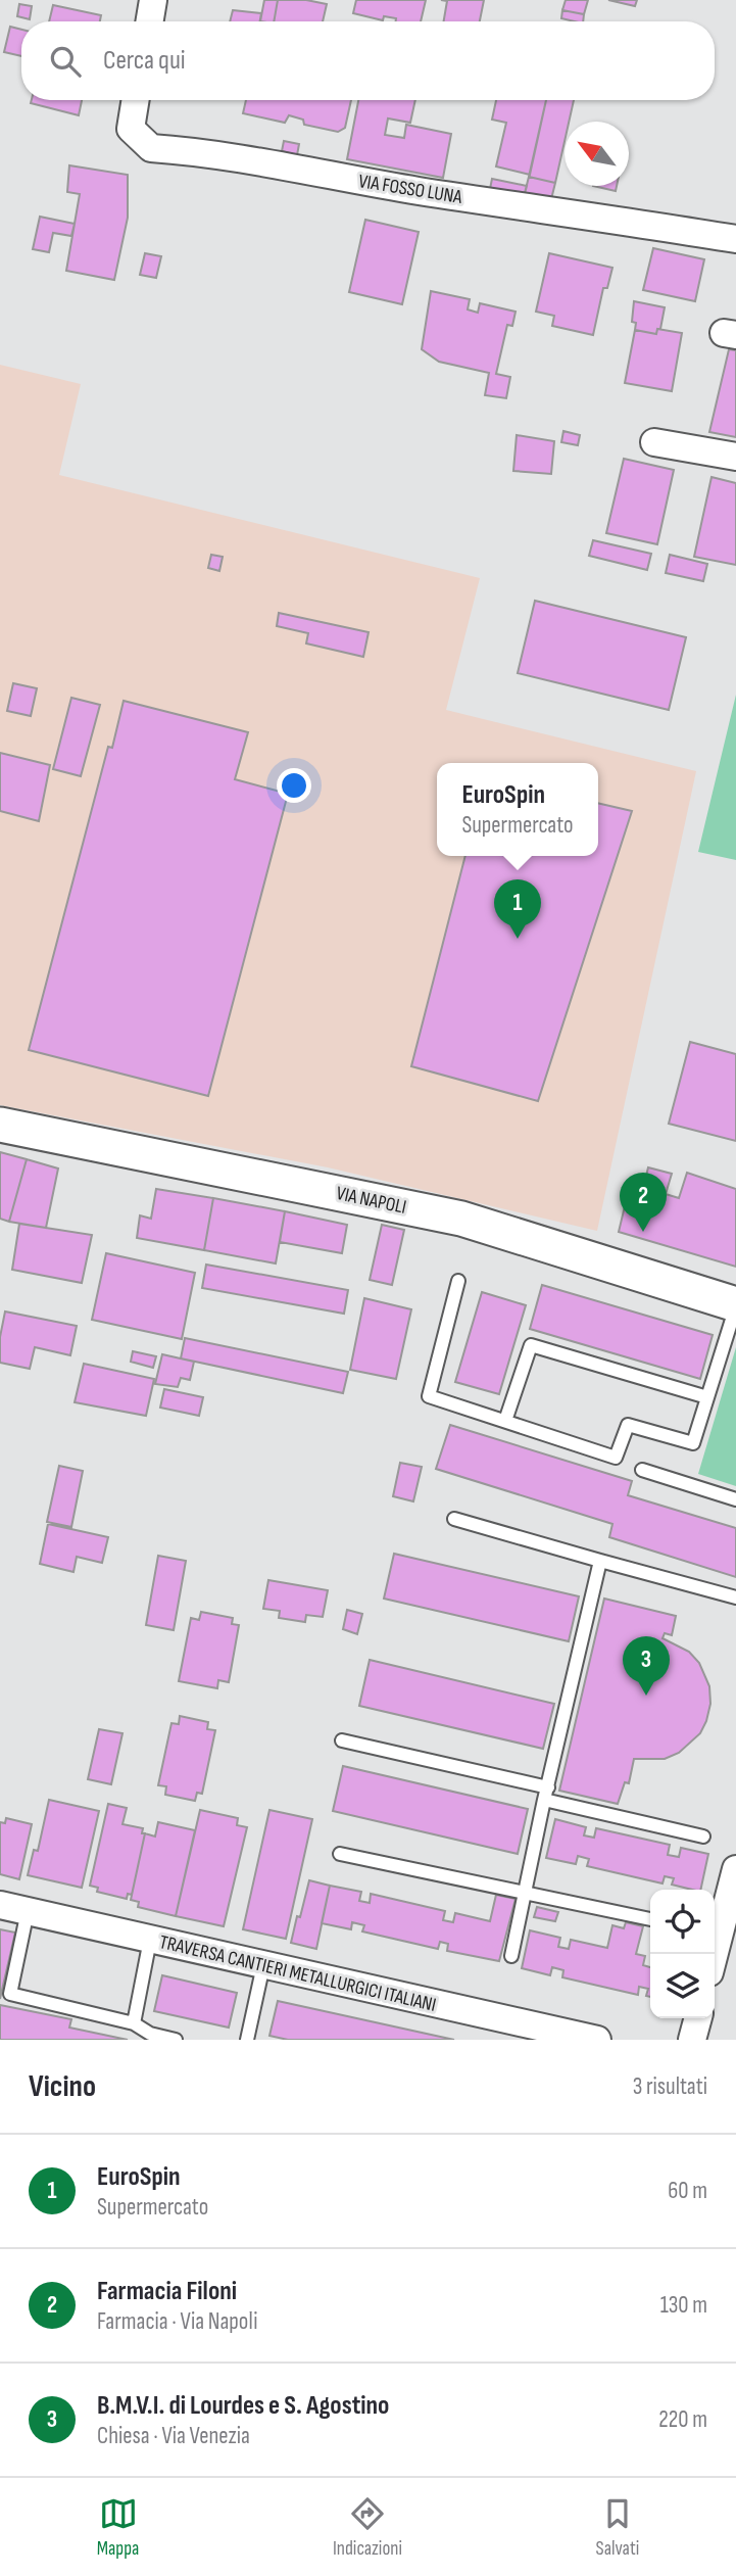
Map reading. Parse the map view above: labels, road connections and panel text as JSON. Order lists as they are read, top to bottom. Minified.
{"streets":{"street":["VIA FOSSO LUNA","VIA NAPOLI","TRAVERSA CANTIERI METALLURGICI ITALIANI"]},"north":"top left","page":{"search":"Cerca qui","popup":["EuroSpin","Supermercato"],"pins":["1","2","3"],"heading":["Vicino","3 risultati"],"list":[{"mark":"1","name":"EuroSpin","note":"Supermercato","value":"60 m"},{"mark":"2","name":"Farmacia Filoni","note":"Farmacia · Via Napoli","value":"130 m"},{"mark":"3","name":"B.M.V.I. di Lourdes e S. Agostino","note":"Chiesa · Via Venezia","value":"220 m"}],"nav":["Mappa","Indicazioni","Salvati"]}}
